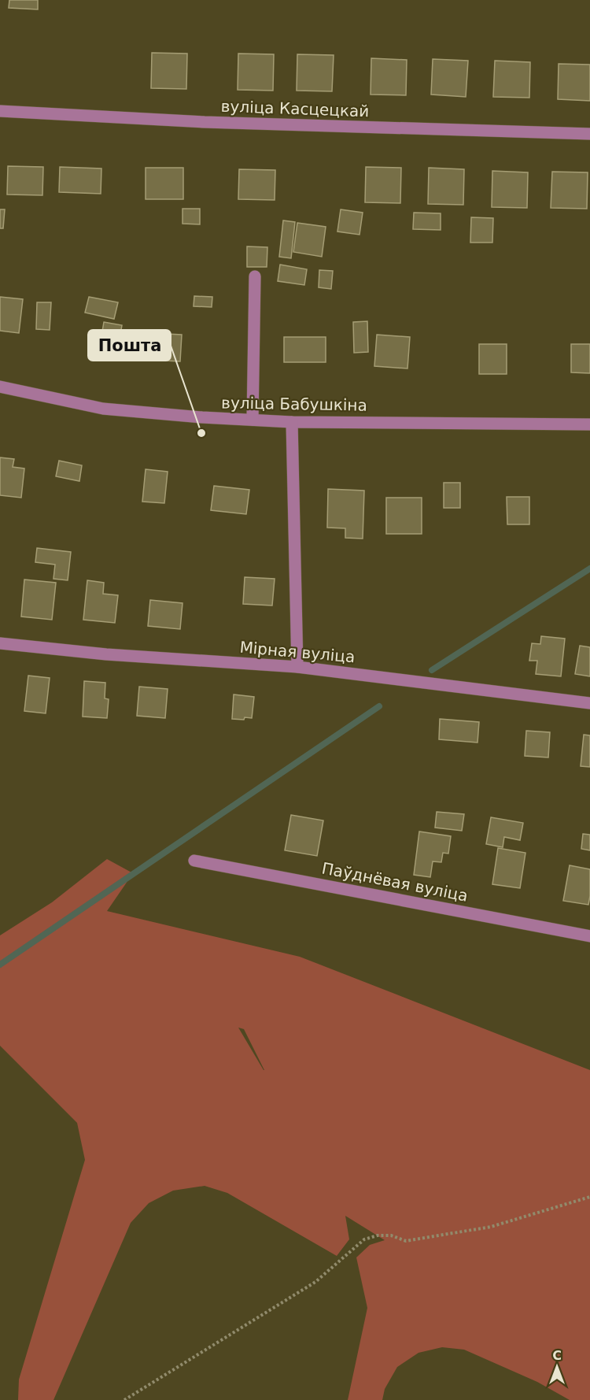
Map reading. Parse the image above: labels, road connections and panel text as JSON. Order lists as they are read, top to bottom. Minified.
{"streets":{"street":["вуліца Касцецкай","вуліца Бабушкіна","Мірная вуліца","Паўднёвая вуліца"]},"places":["Пошта"],"north":"top"}
